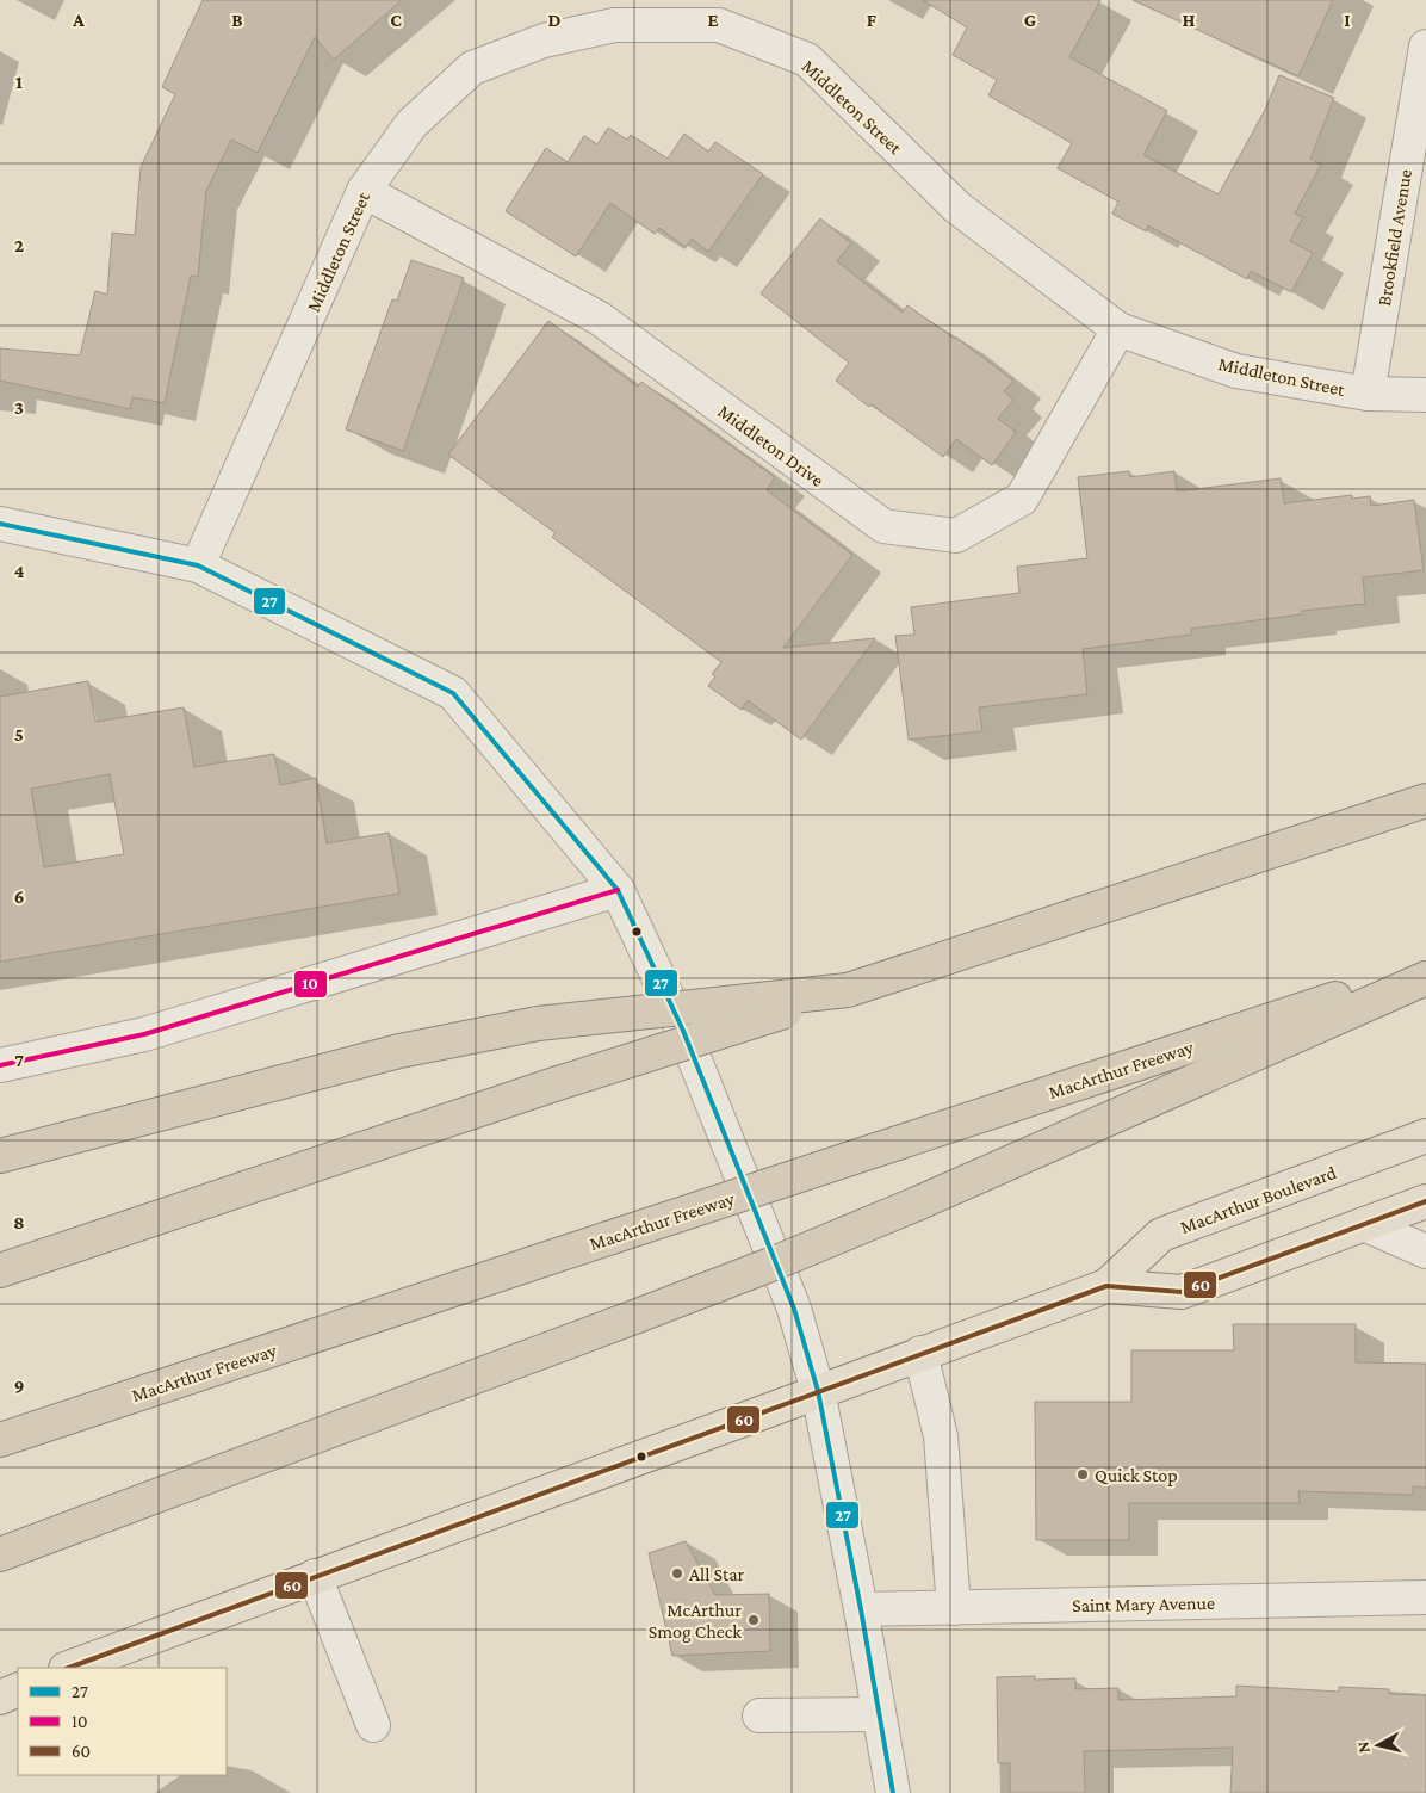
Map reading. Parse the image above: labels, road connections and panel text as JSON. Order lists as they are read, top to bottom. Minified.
{"streets":{"highway":["MacArthur Freeway"],"main road":["MacArthur Boulevard"],"street":["Middleton Street","Brookfield Avenue","Middleton Drive","Saint Mary Avenue"]},"crossings":[["Middleton Street","Brookfield Avenue"],["Middleton Street","Middleton Drive"]],"places":["Quick Stop","All Star","McArthur Smog Check"],"lines":["transit line 27","transit line 10","transit line 60"],"legend":["27","10","60"],"north":"left","grid":{"columns":["A","B","C","D","E","F","G","H","I"],"rows":["1","2","3","4","5","6","7","8","9"]}}
